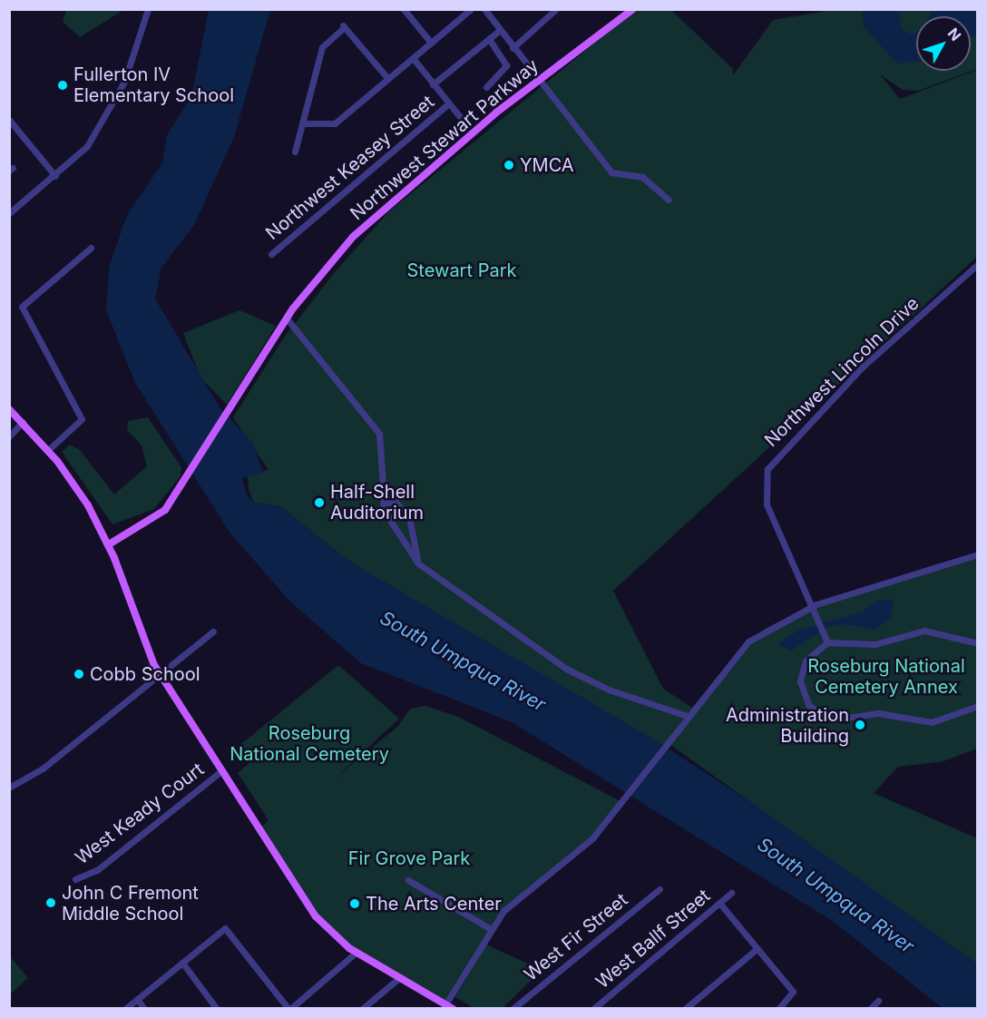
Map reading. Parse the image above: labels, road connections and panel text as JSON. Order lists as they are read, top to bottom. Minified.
{"streets":{"main road":["Northwest Stewart Parkway"],"street":["Northwest Keasey Street","Northwest Lincoln Drive","West Keady Court","West Fir Street","West Ballf Street"]},"water":["South Umpqua River"],"parks":["Stewart Park","Roseburg National Cemetery Annex","Roseburg National Cemetery","Fir Grove Park"],"places":["Fullerton IV Elementary School","YMCA","Half-Shell Auditorium","Cobb School","Administration Building","John C Fremont Middle School","The Arts Center"],"north":"top right"}
